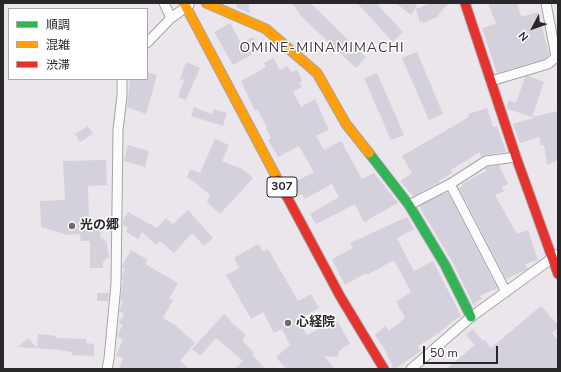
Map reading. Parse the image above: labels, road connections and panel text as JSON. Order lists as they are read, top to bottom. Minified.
{"streets":{"main road":["307"]},"districts":["OMINE-MINAMIMACHI"],"places":["光の郷","心経院"],"legend":["順調","混雑","渋滞"],"scale_bar":"50 m","north":"bottom left"}
